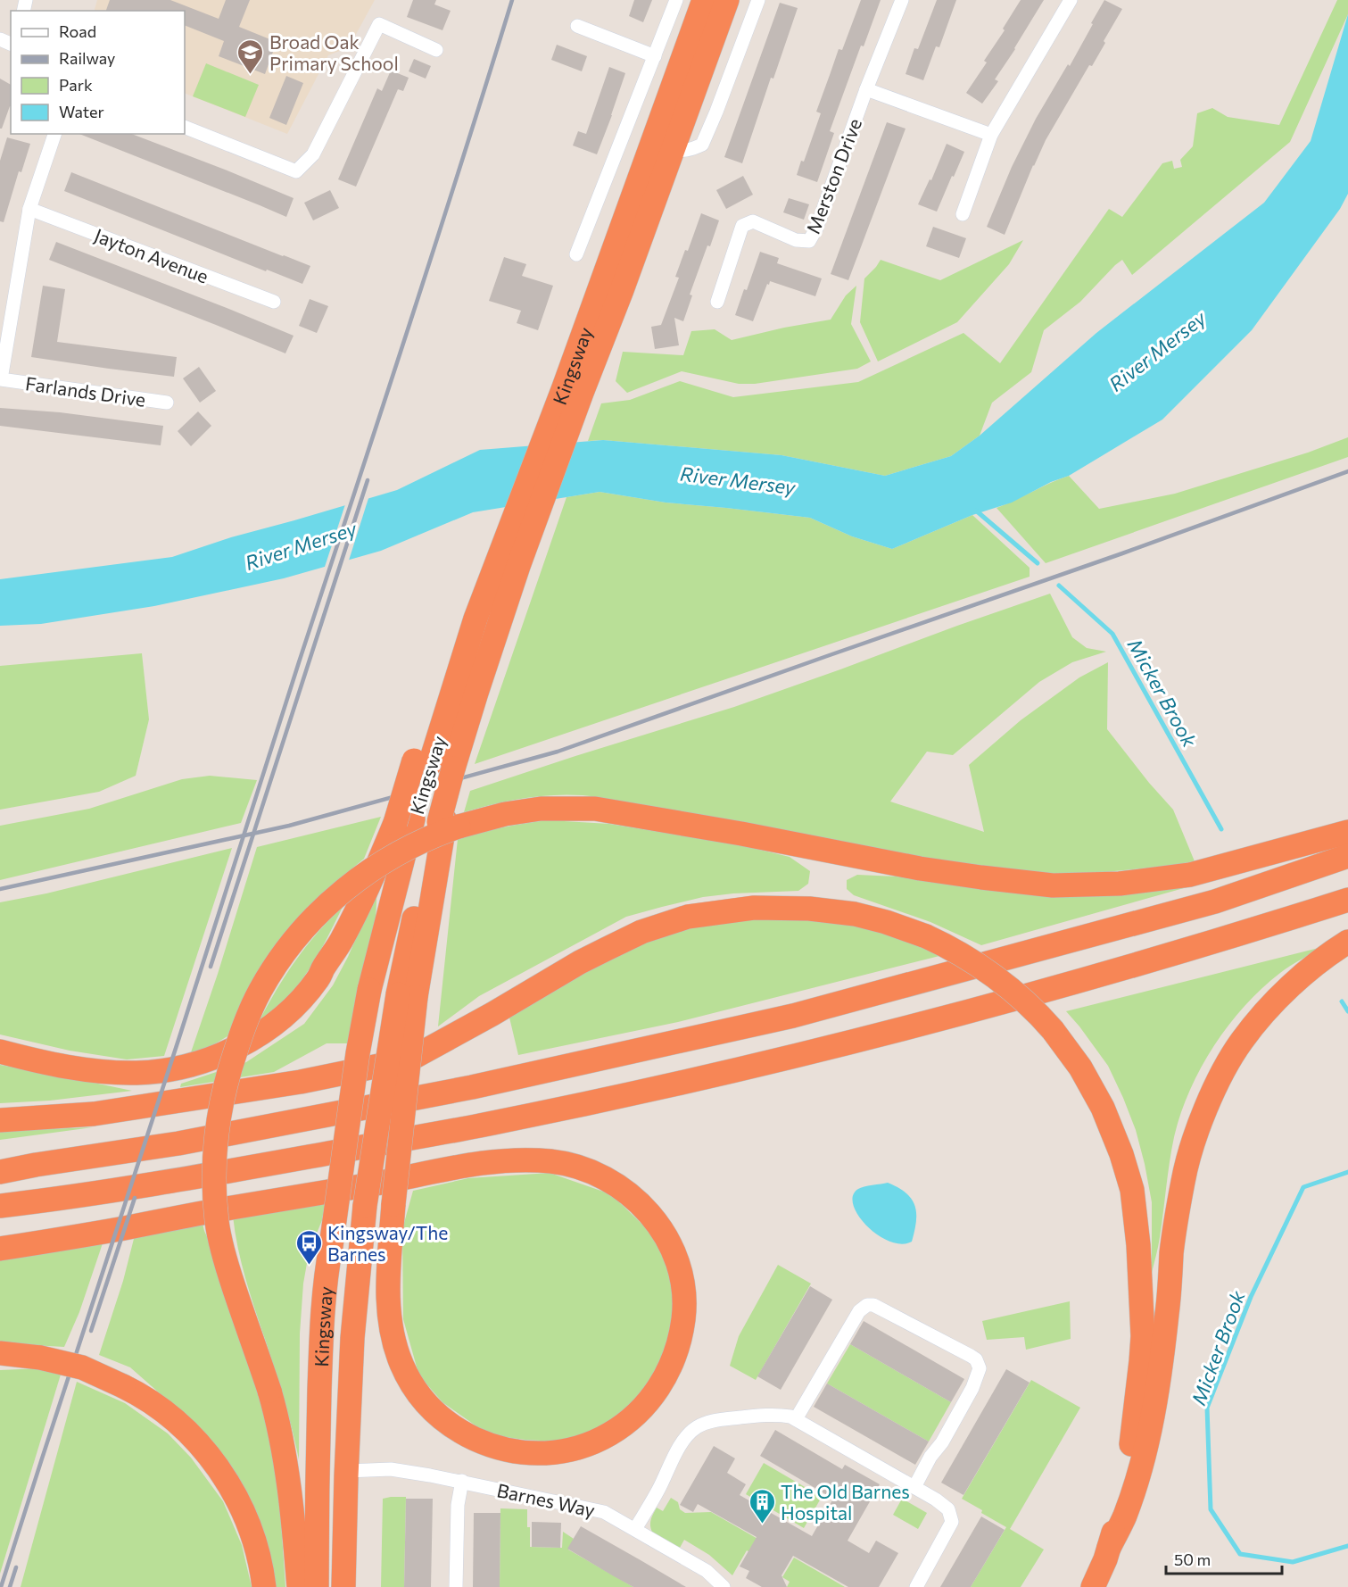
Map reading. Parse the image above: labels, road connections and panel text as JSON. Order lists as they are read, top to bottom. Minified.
{"streets":{"highway":["Kingsway"],"street":["Merston Drive","Jayton Avenue","Farlands Drive","Barnes Way"]},"crossings":[["Jayton Avenue","Farlands Drive"],["Kingsway","Barnes Way"]],"water":["River Mersey","Micker Brook"],"places":{"school or university":["Broad Oak Primary School"],"bus stop":["Kingsway/The Barnes"],"building":["The Old Barnes Hospital"]},"legend":["Road","Railway","Park","Water"],"scale_bar":"50 m"}
